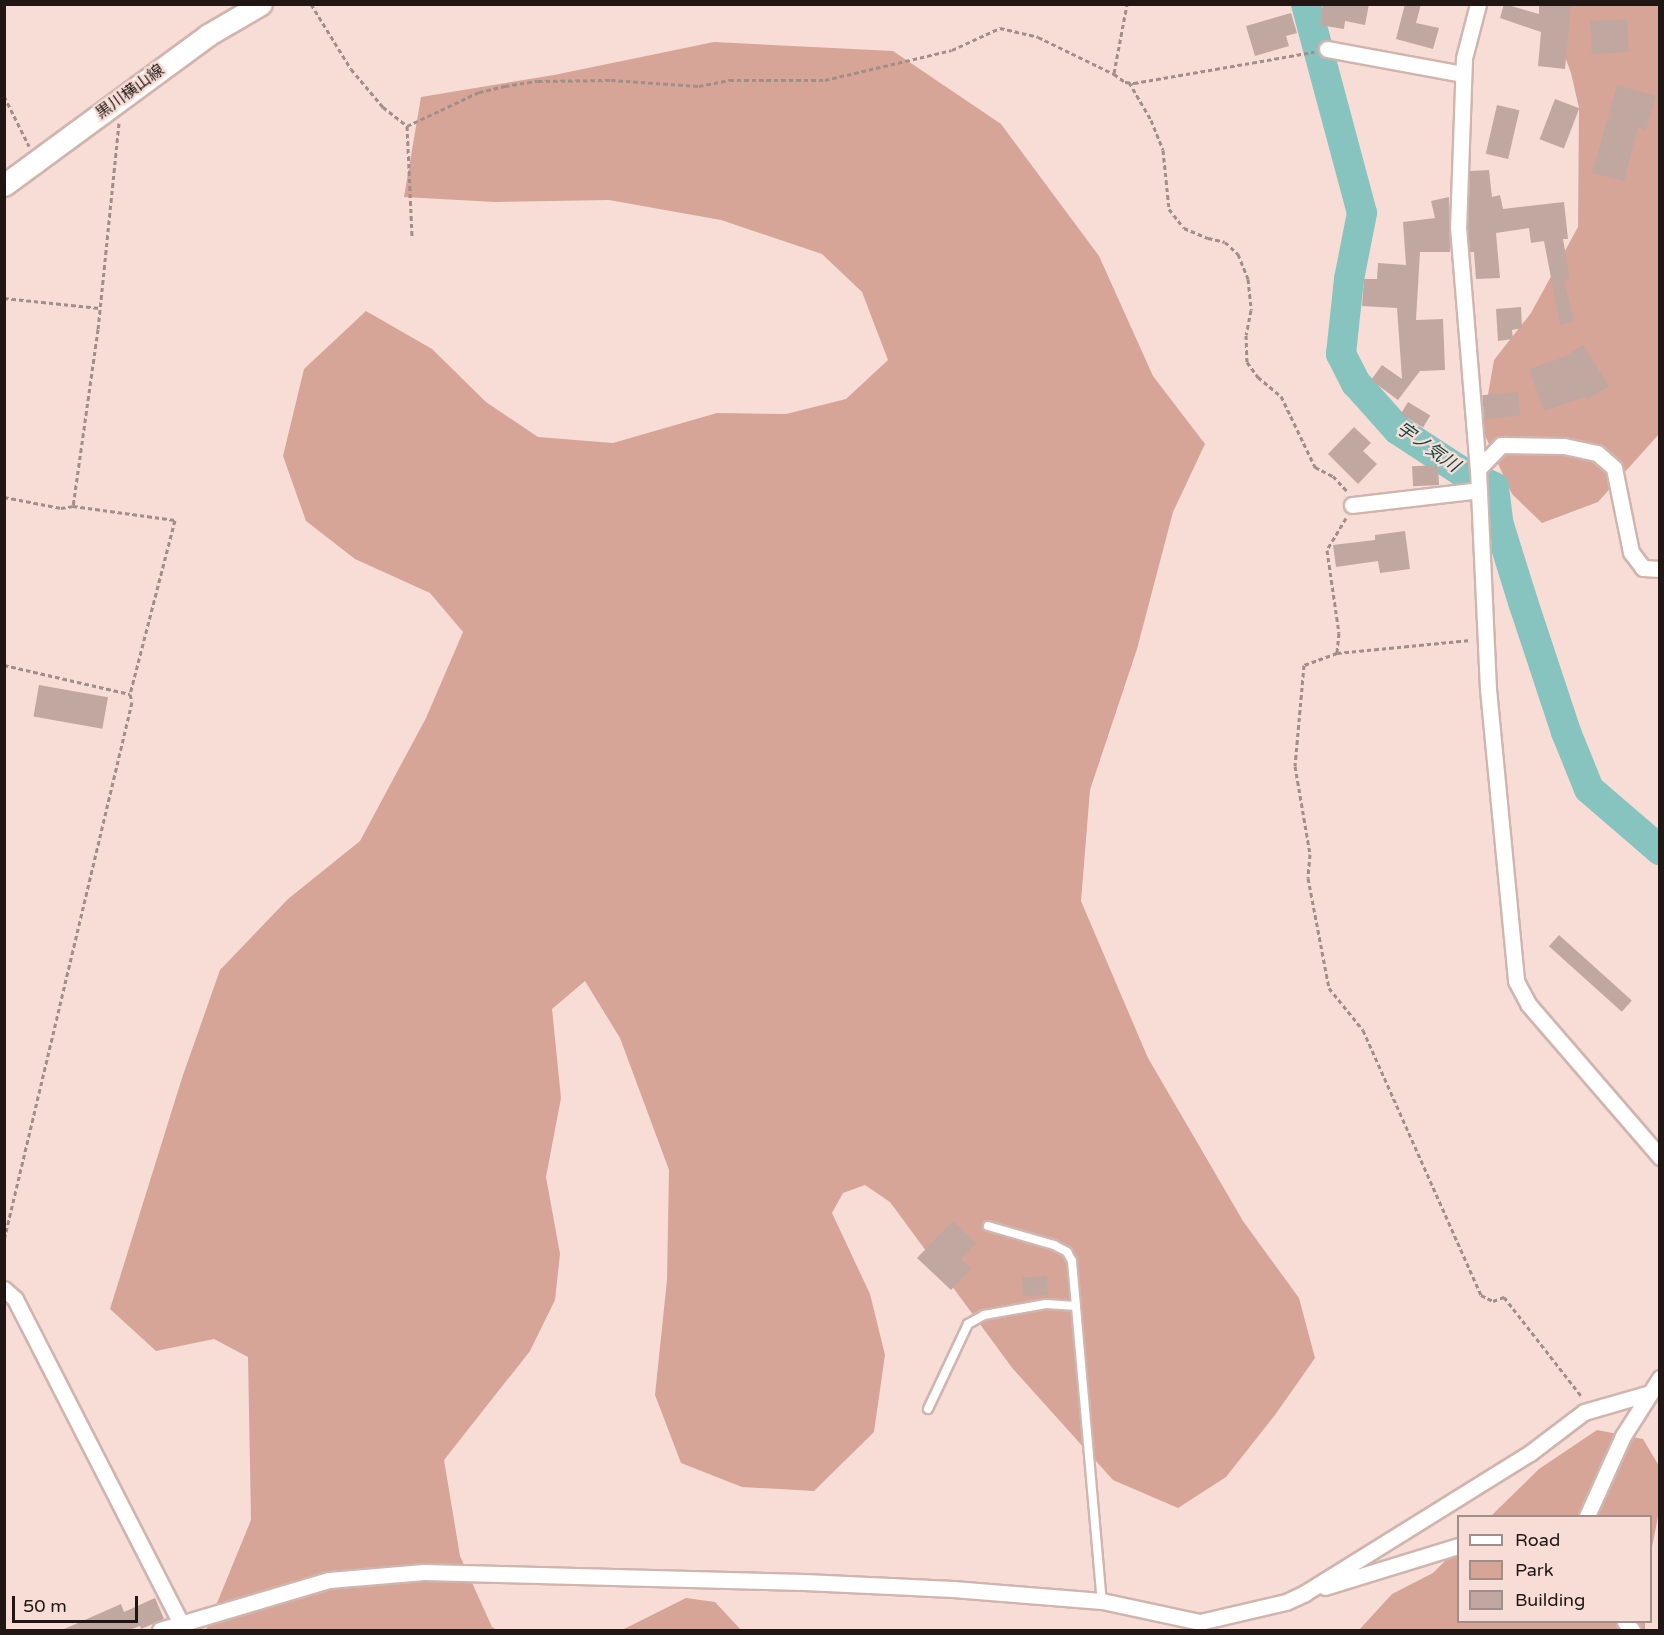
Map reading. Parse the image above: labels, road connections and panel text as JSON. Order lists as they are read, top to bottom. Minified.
{"streets":{"main road":["黒川横山線"]},"water":["宇ノ気川"],"legend":["Road","Park","Building"],"scale_bar":"50 m"}
